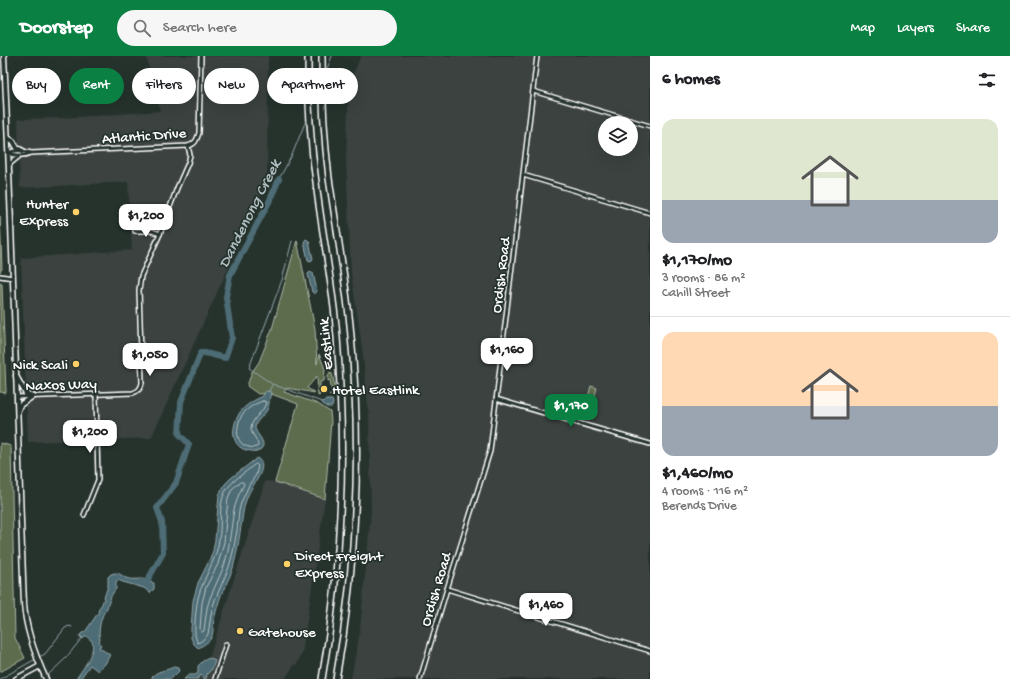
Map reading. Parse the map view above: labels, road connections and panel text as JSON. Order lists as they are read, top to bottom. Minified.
{"streets":{"highway":["EastLink"],"street":["Atlantic Drive","Ordish Road","Naxos Way"]},"crossings":[["Atlantic Drive","Naxos Way"]],"water":["Dandenong Creek"],"places":["Hunter Express","Nick Scali","Hotel Eastlink","Direct Freight Express","Gatehouse"],"page":{"header":"Doorstep","search":"Search here","nav":["Map","Layers","Share"],"heading":"6 homes","chip":["Buy","Rent","Filters","New","Apartment"],"list":[{"name":"$1,170/mo","note":"3 rooms · 86 m² · Cahill Street"},{"name":"$1,460/mo","note":"4 rooms · 116 m² · Berends Drive"}],"price":["$1,200","$1,160","$1,050","$1,170","$1,200","$1,460"]}}
